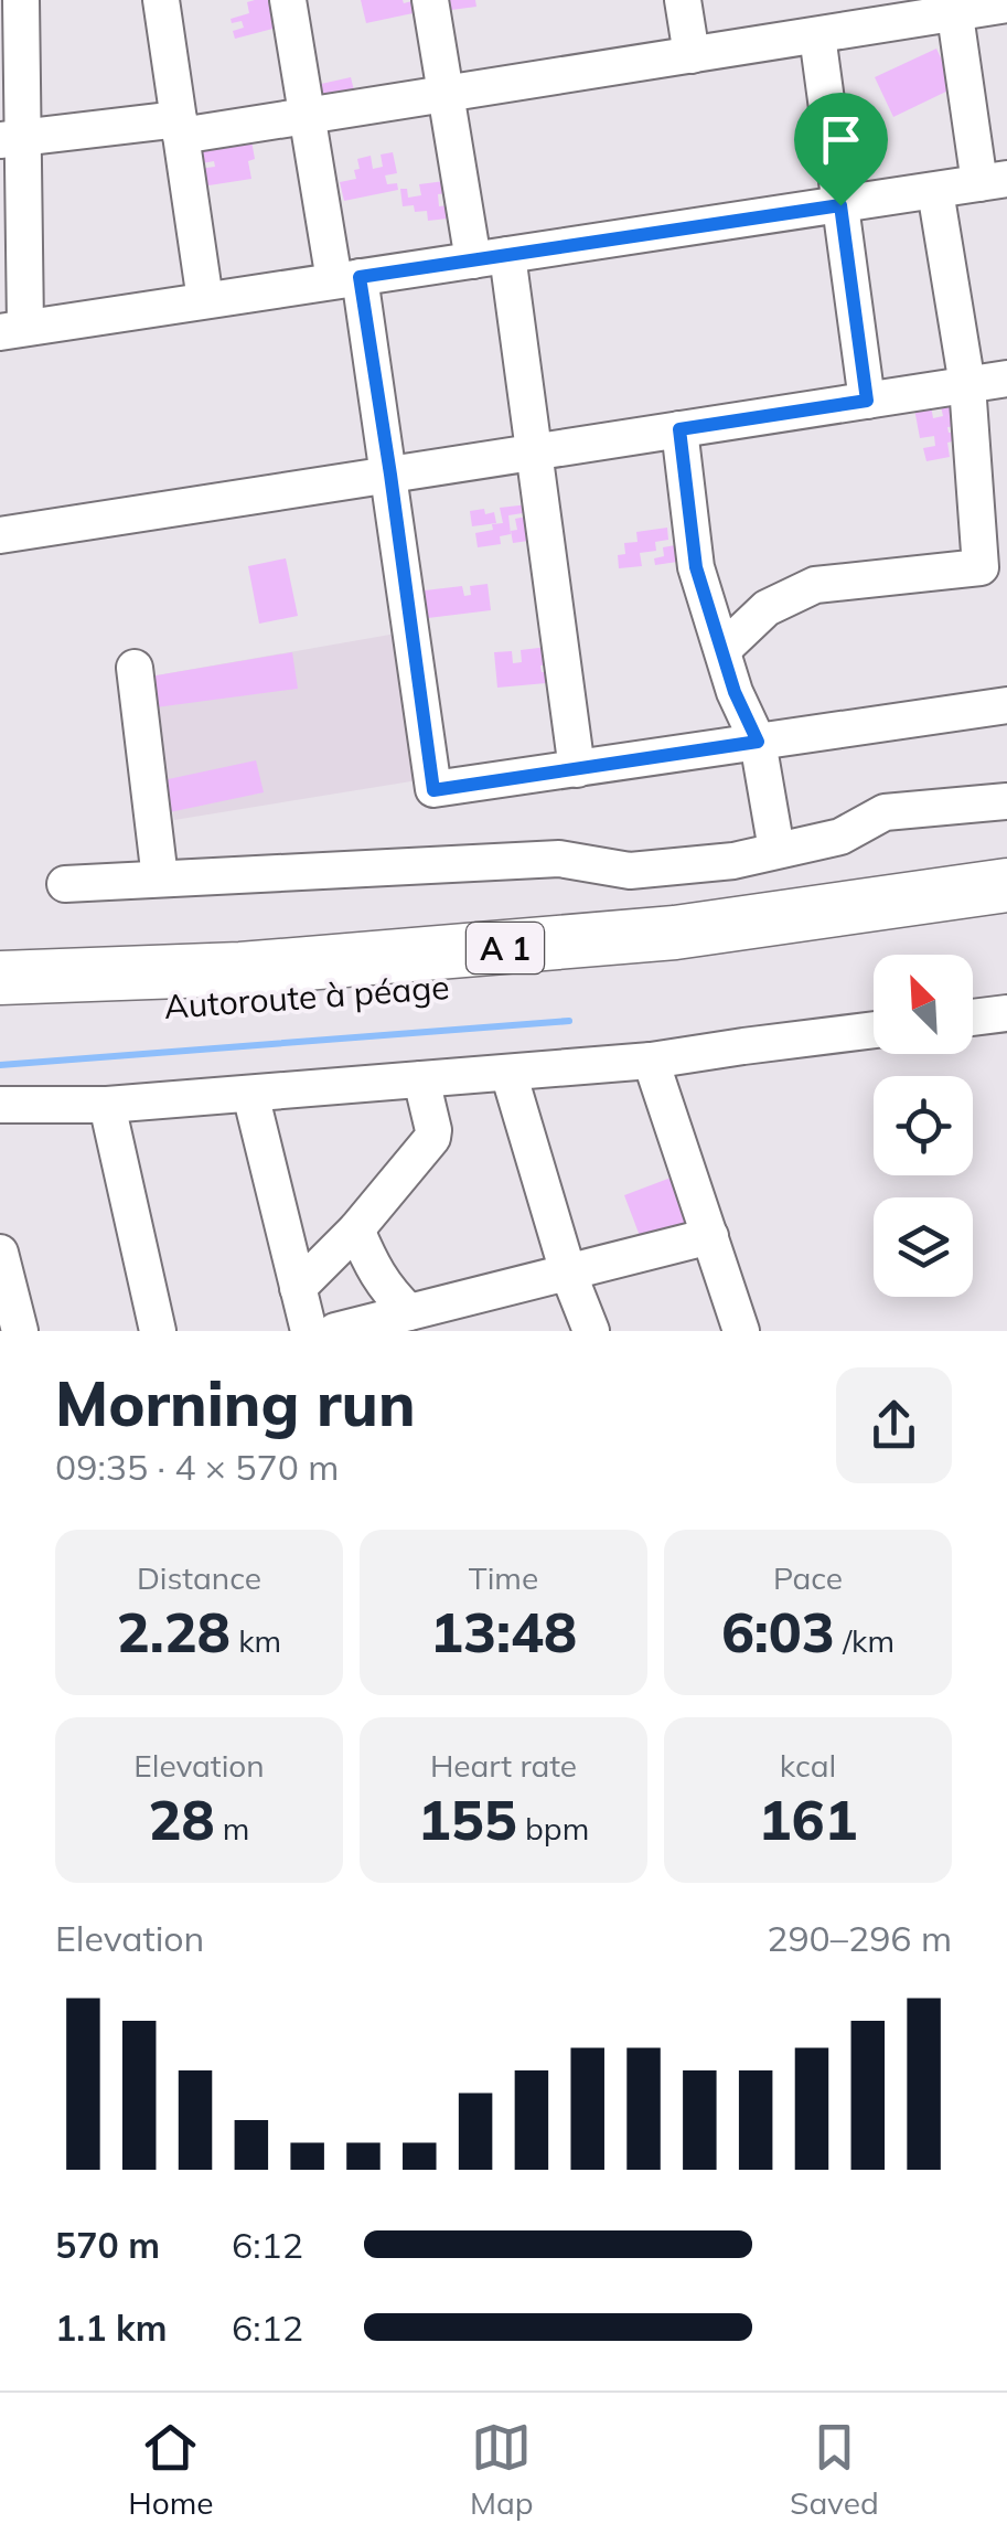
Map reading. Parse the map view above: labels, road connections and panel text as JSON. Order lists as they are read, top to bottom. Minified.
{"streets":{"highway":["A 1","Autoroute à péage"]},"north":"top left","page":{"heading":["Morning run","09:35 · 4 × 570 m"],"stats":[["Distance","2.28 km"],["Time","13:48"],["Pace","6:03 /km"],["Elevation","28 m"],["Heart rate","155 bpm"],["kcal","161"]],"chart":["Elevation","290–296 m"],"list":[{"name":"570 m","note":"6:12"},{"name":"1.1 km","note":"6:12"}],"tabs":["Home","Map","Saved"]}}
